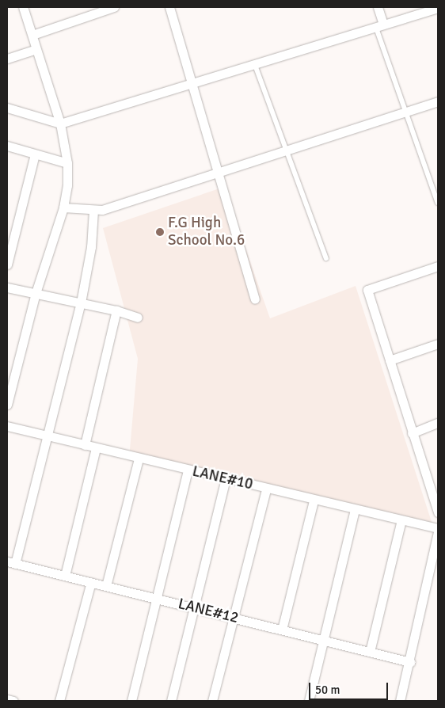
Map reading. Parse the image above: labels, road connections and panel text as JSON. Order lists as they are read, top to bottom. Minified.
{"streets":{"street":["LANE#10","LANE#12"]},"places":["F.G High School No.6"],"scale_bar":"50 m"}
